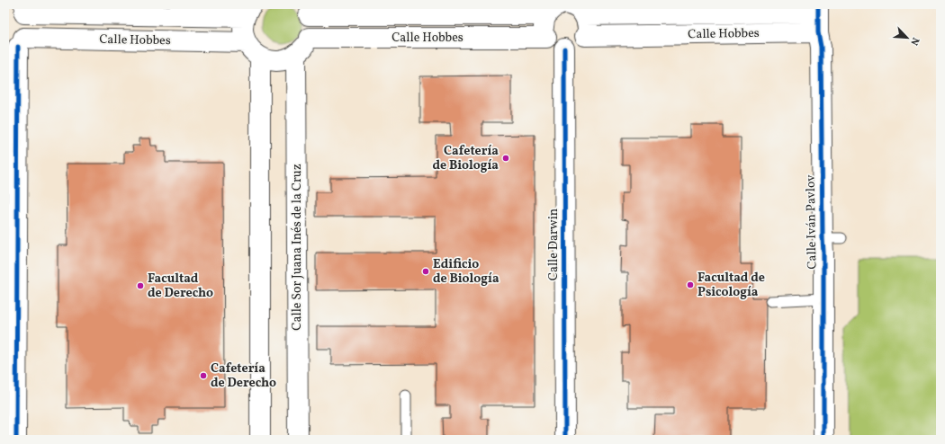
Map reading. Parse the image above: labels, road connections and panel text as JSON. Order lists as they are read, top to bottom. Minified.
{"streets":{"street":["Calle Hobbes","Calle Iván Pavlov","Calle Darwin","Calle Sor Juana Inés de la Cruz"]},"crossings":[["Calle Hobbes","Calle Iván Pavlov"],["Calle Hobbes","Calle Darwin"]],"places":["Cafetería de Biología","Edificio de Biología","Facultad de Psicología","Facultad de Derecho","Cafetería de Derecho"],"north":"bottom right"}
